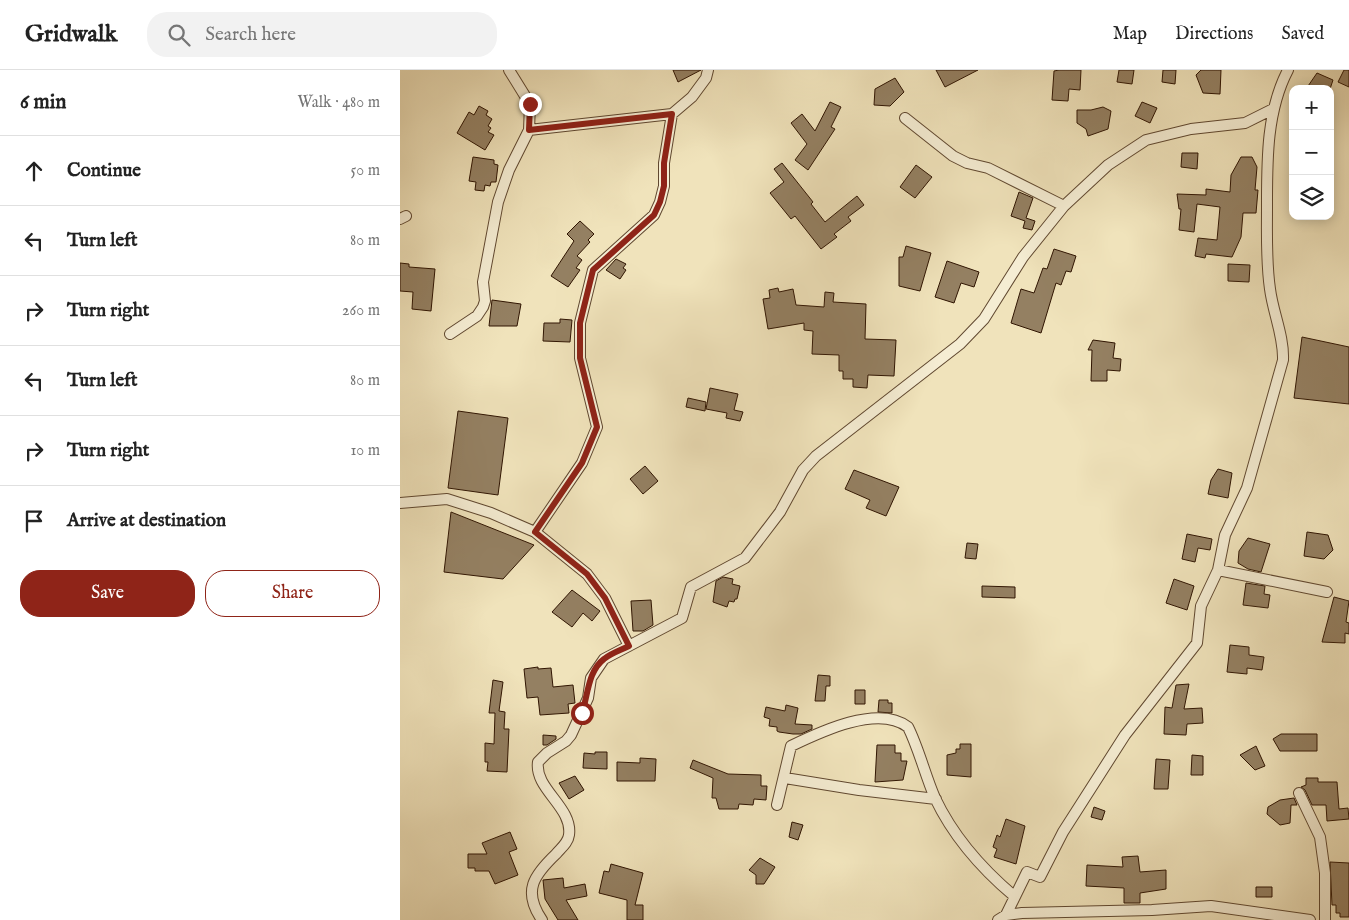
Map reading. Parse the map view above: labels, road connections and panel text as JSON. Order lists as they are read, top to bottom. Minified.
{"page":{"header":"Gridwalk","search":"Search here","nav":["Map","Directions","Saved"],"heading":["6 min","Walk · 480 m"],"map_buttons":["+","−"],"list":[["Continue","50 m"],["Turn left","80 m"],["Turn right","260 m"],["Turn left","80 m"],["Turn right","10 m"],"Arrive at destination"],"buttons":["Save","Share"]}}
